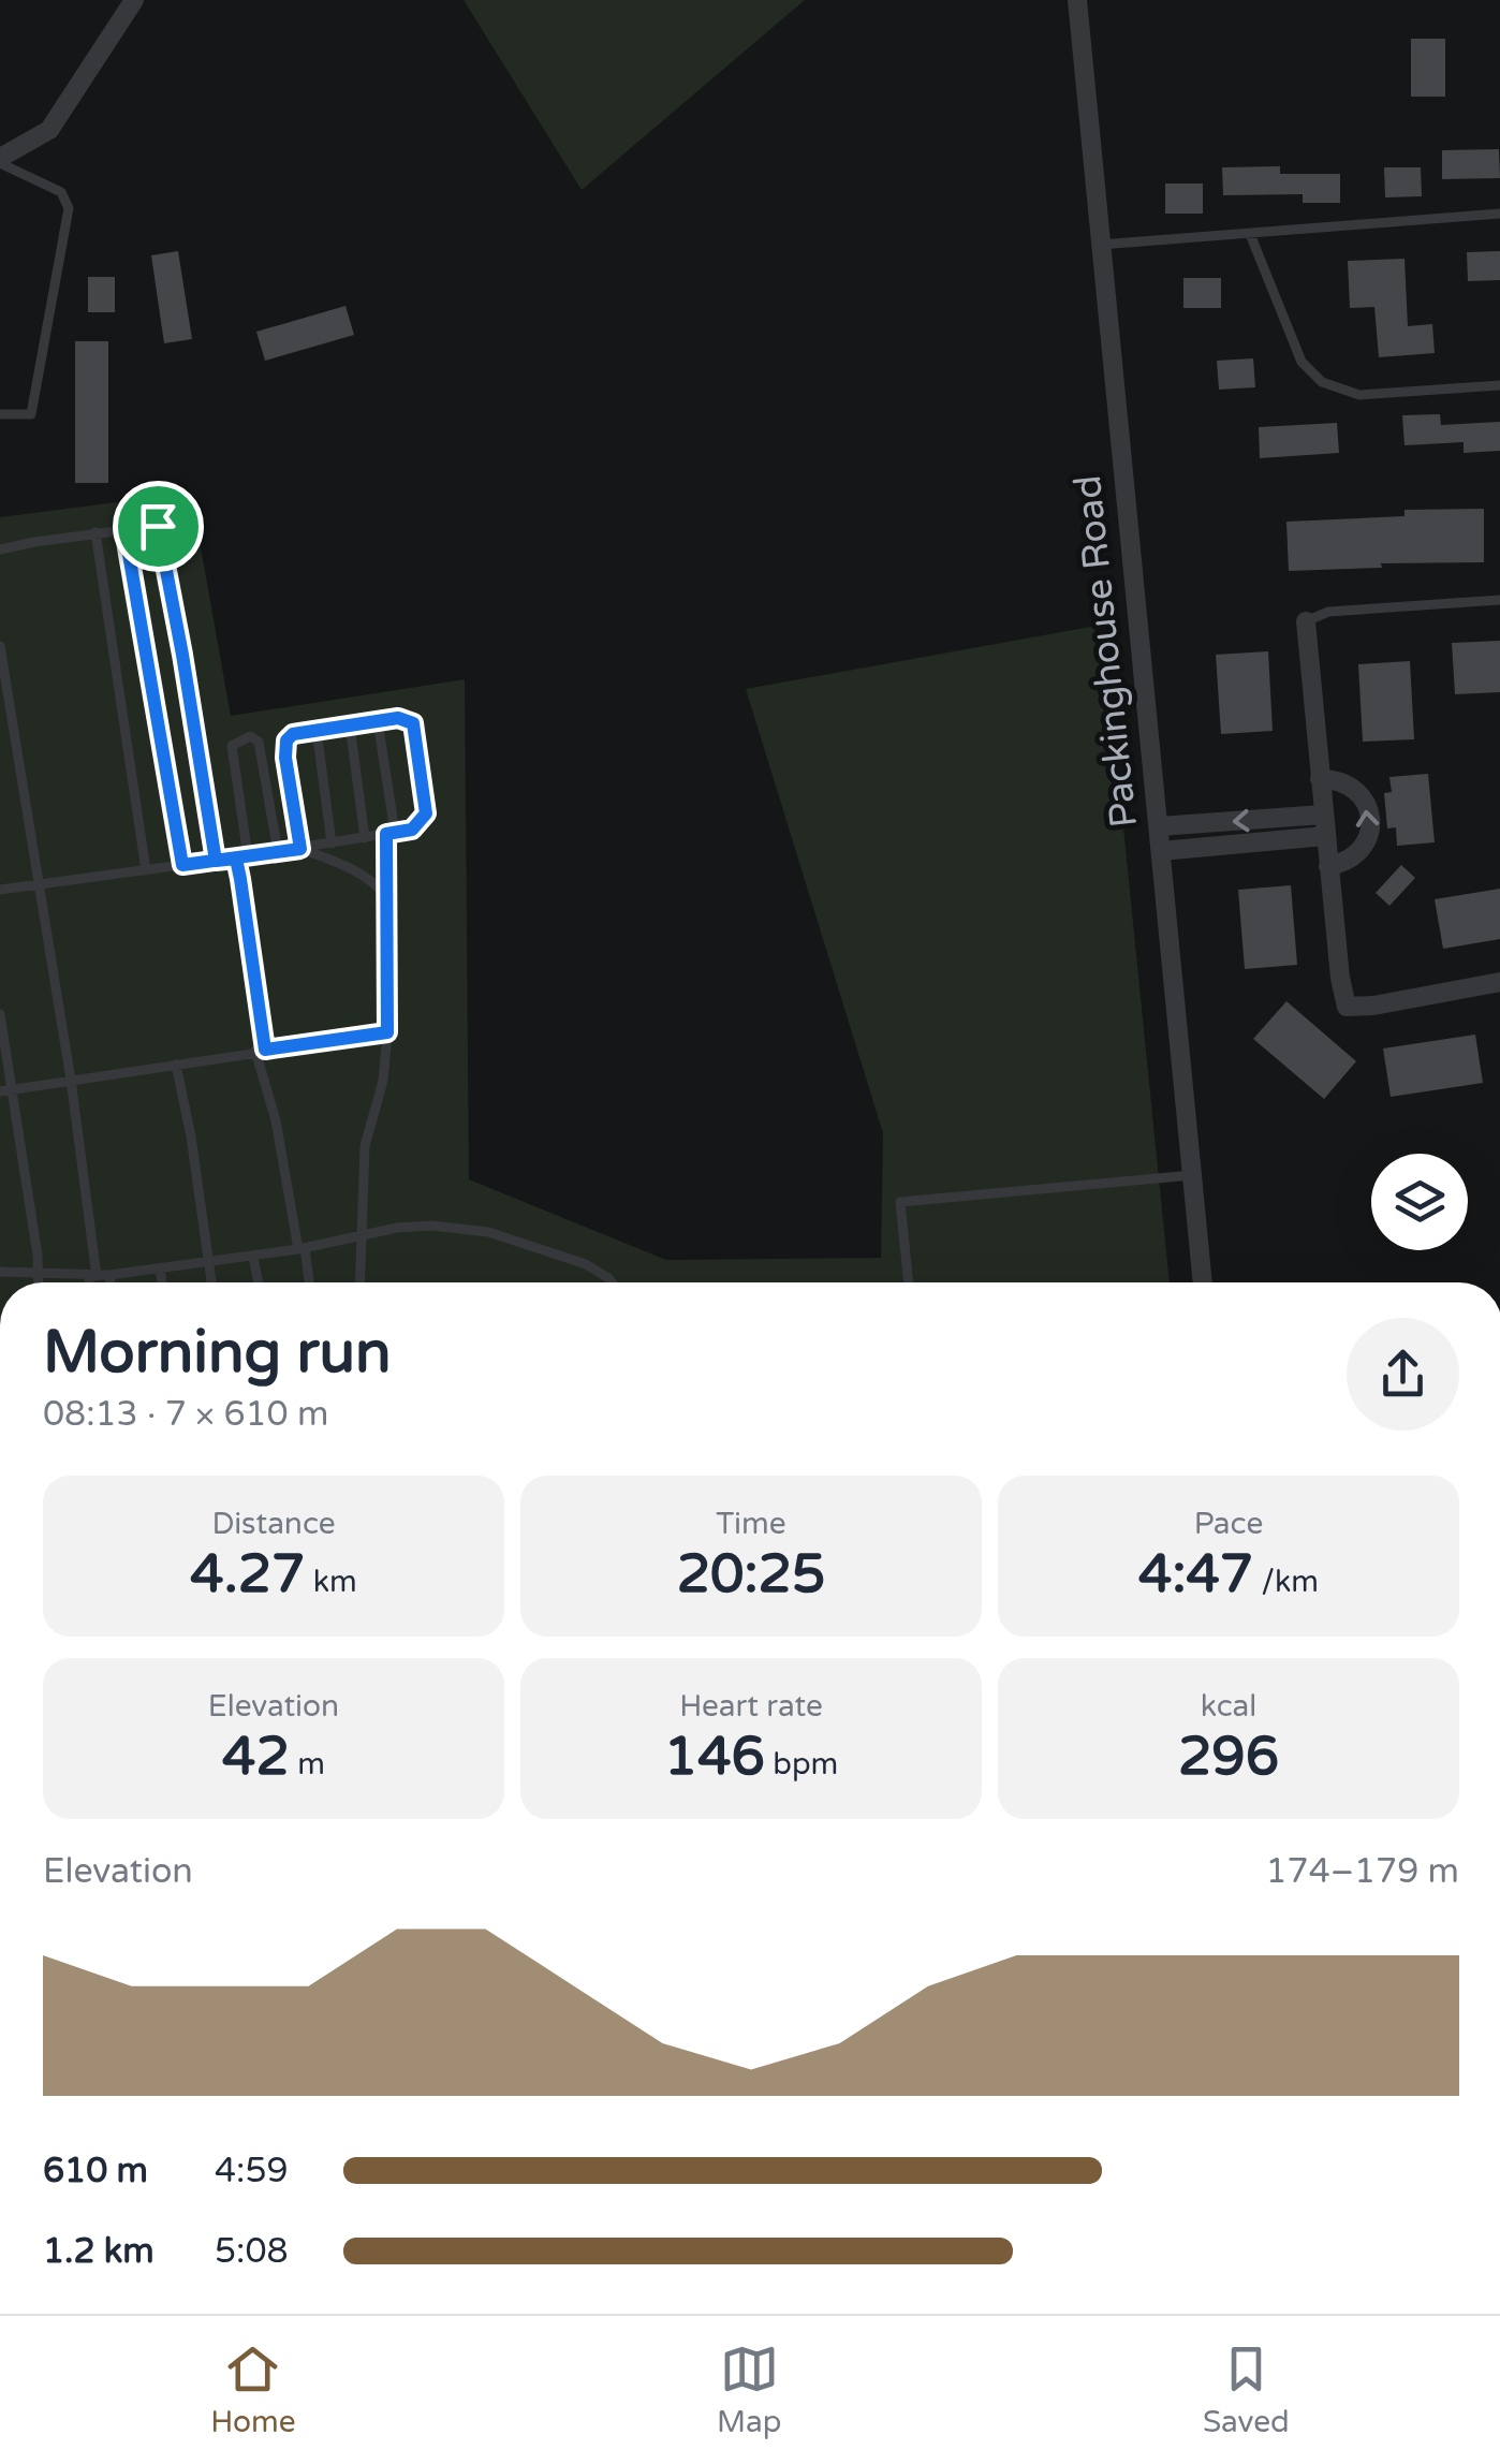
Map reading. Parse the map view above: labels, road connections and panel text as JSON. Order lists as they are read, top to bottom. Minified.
{"streets":{"street":["Packinghouse Road"]},"page":{"heading":["Morning run","08:13 · 7 × 610 m"],"stats":[["Distance","4.27 km"],["Time","20:25"],["Pace","4:47 /km"],["Elevation","42 m"],["Heart rate","146 bpm"],["kcal","296"]],"chart":["Elevation","174–179 m"],"list":[{"name":"610 m","note":"4:59"},{"name":"1.2 km","note":"5:08"}],"tabs":["Home","Map","Saved"]}}
